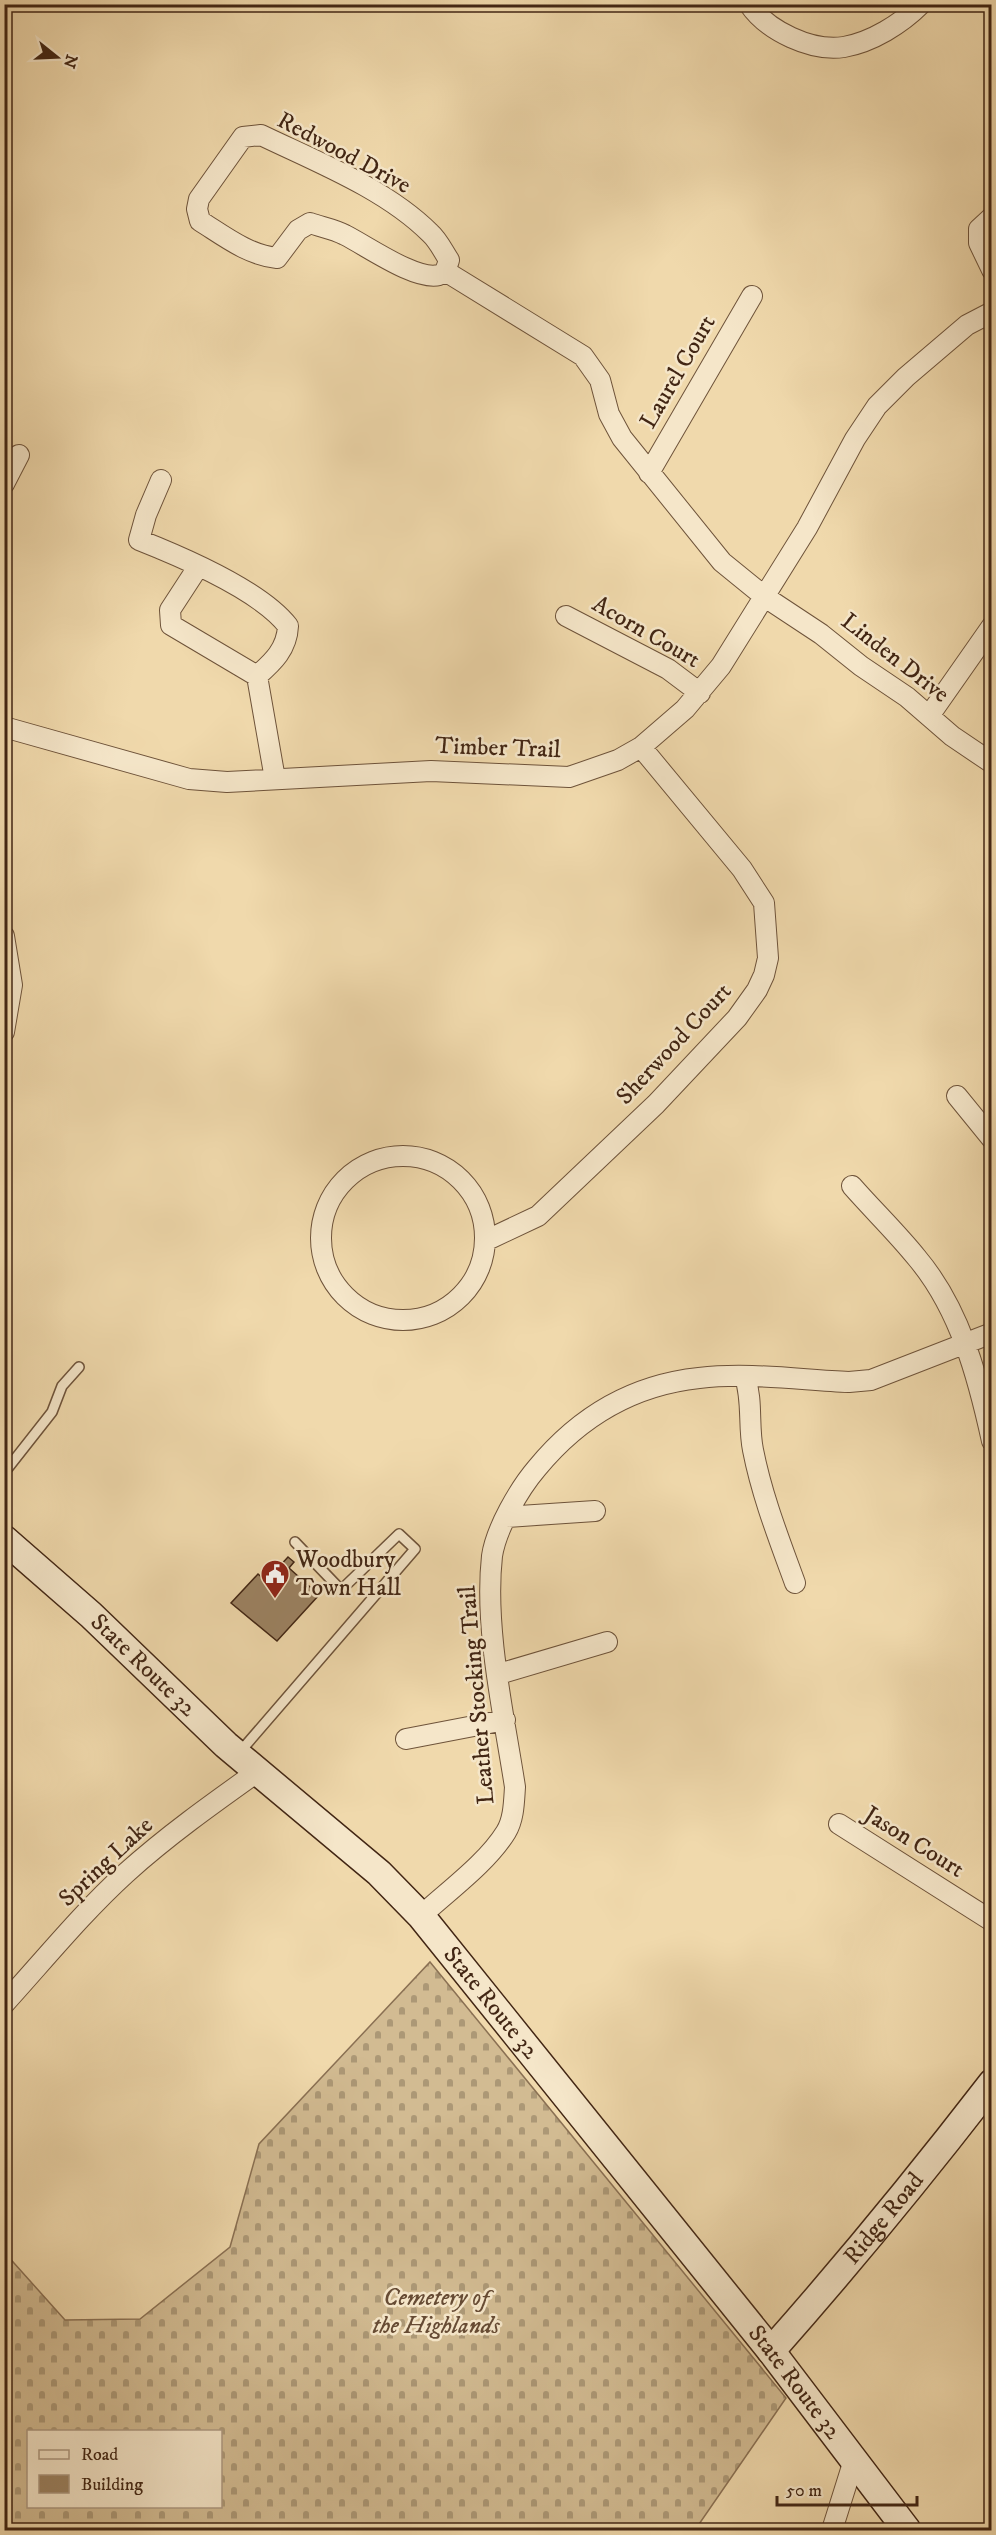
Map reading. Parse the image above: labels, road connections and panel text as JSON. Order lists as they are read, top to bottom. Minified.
{"streets":{"main road":["State Route 32","Ridge Road"],"street":["Redwood Drive","Laurel Court","Acorn Court","Linden Drive","Timber Trail","Sherwood Court","Leather Stocking Trail","Jason Court","Spring Lake"]},"crossings":[["Acorn Court","Timber Trail"],["Linden Drive","Timber Trail"],["Timber Trail","Sherwood Court"],["State Route 32","Leather Stocking Trail"],["State Route 32","Spring Lake"],["State Route 32","Ridge Road"]],"parks":["Cemetery of the Highlands"],"places":{"public building":["Woodbury Town Hall"]},"legend":["Road","Building"],"scale_bar":"50 m","north":"right"}
